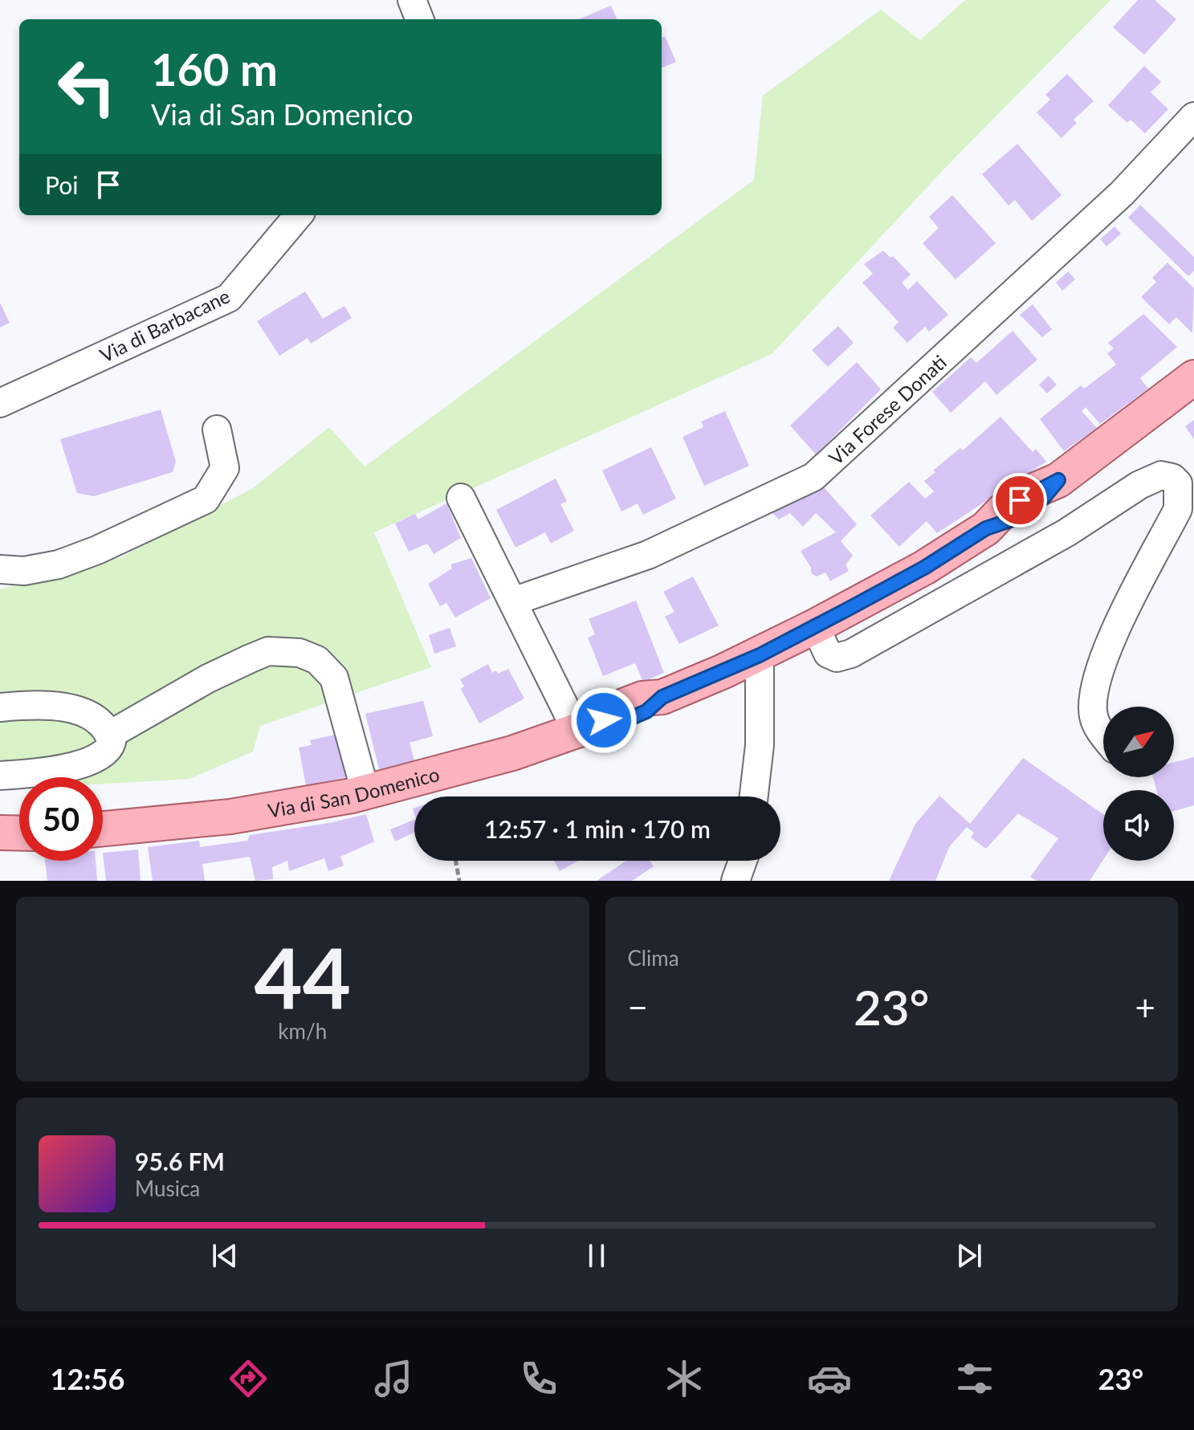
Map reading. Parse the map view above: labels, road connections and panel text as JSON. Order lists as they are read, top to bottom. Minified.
{"streets":{"main road":["Via di San Domenico"],"street":["Via di Barbacane","Via Forese Donati"]},"north":"top right","page":{"turn":["160 m","Via di San Domenico"],"then":"Poi","limit":"50","trip":"12:57 · 1 min · 170 m","tile":[["44","km/h"],"Clima"],"heat":["−","23°","+"],"song":["95.6 FM","Musica"],"tabs":["12:56","23°"]}}
